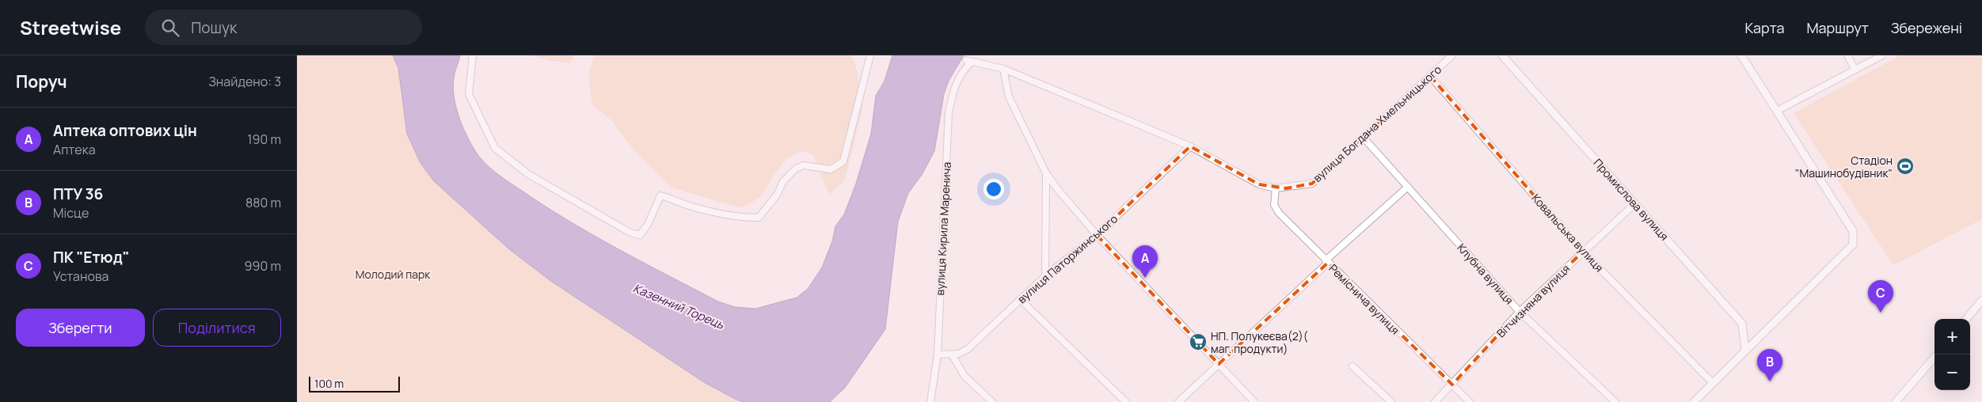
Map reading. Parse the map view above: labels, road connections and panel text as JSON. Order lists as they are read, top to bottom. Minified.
{"streets":{"street":["вулиця Богдана Хмельницького","Промислова вулиця","вулиця Кирила Маренича","Ковальська вулиця","вулиця Паторжинського","Клубна вулиця","Реміснича вулиця","Вітчизняна вулиця"]},"crossings":[["вулиця Богдана Хмельницького","вулиця Кирила Маренича"],["вулиця Богдана Хмельницького","Ковальська вулиця"],["вулиця Богдана Хмельницького","вулиця Паторжинського"],["вулиця Богдана Хмельницького","Клубна вулиця"],["вулиця Богдана Хмельницького","Реміснича вулиця"],["Промислова вулиця","Вітчизняна вулиця"],["вулиця Кирила Маренича","вулиця Паторжинського"],["Ковальська вулиця","Вітчизняна вулиця"],["Клубна вулиця","Вітчизняна вулиця"],["Реміснича вулиця","Вітчизняна вулиця"]],"water":["Казенний Торець"],"parks":["Молодий парк"],"places":{"sports":["Стадіон \"Машинобудівник\""],"supermarket":["НП. Полукеєва(2)( маг. продукти)"]},"scale_bar":"100 m","page":{"header":"Streetwise","search":"Пошук","nav":["Карта","Маршрут","Збережені"],"heading":["Поруч","Знайдено: 3"],"list":[{"mark":"A","name":"Аптека оптових цін","note":"Аптека","value":"190 m"},{"mark":"B","name":"ПТУ 36","note":"Місце","value":"880 m"},{"mark":"C","name":"ПК \"Етюд\"","note":"Установа","value":"990 m"}],"pins":["A","C","B"],"buttons":["Зберегти","Поділитися"],"map_buttons":["+","−"],"scale":"100 m"}}
